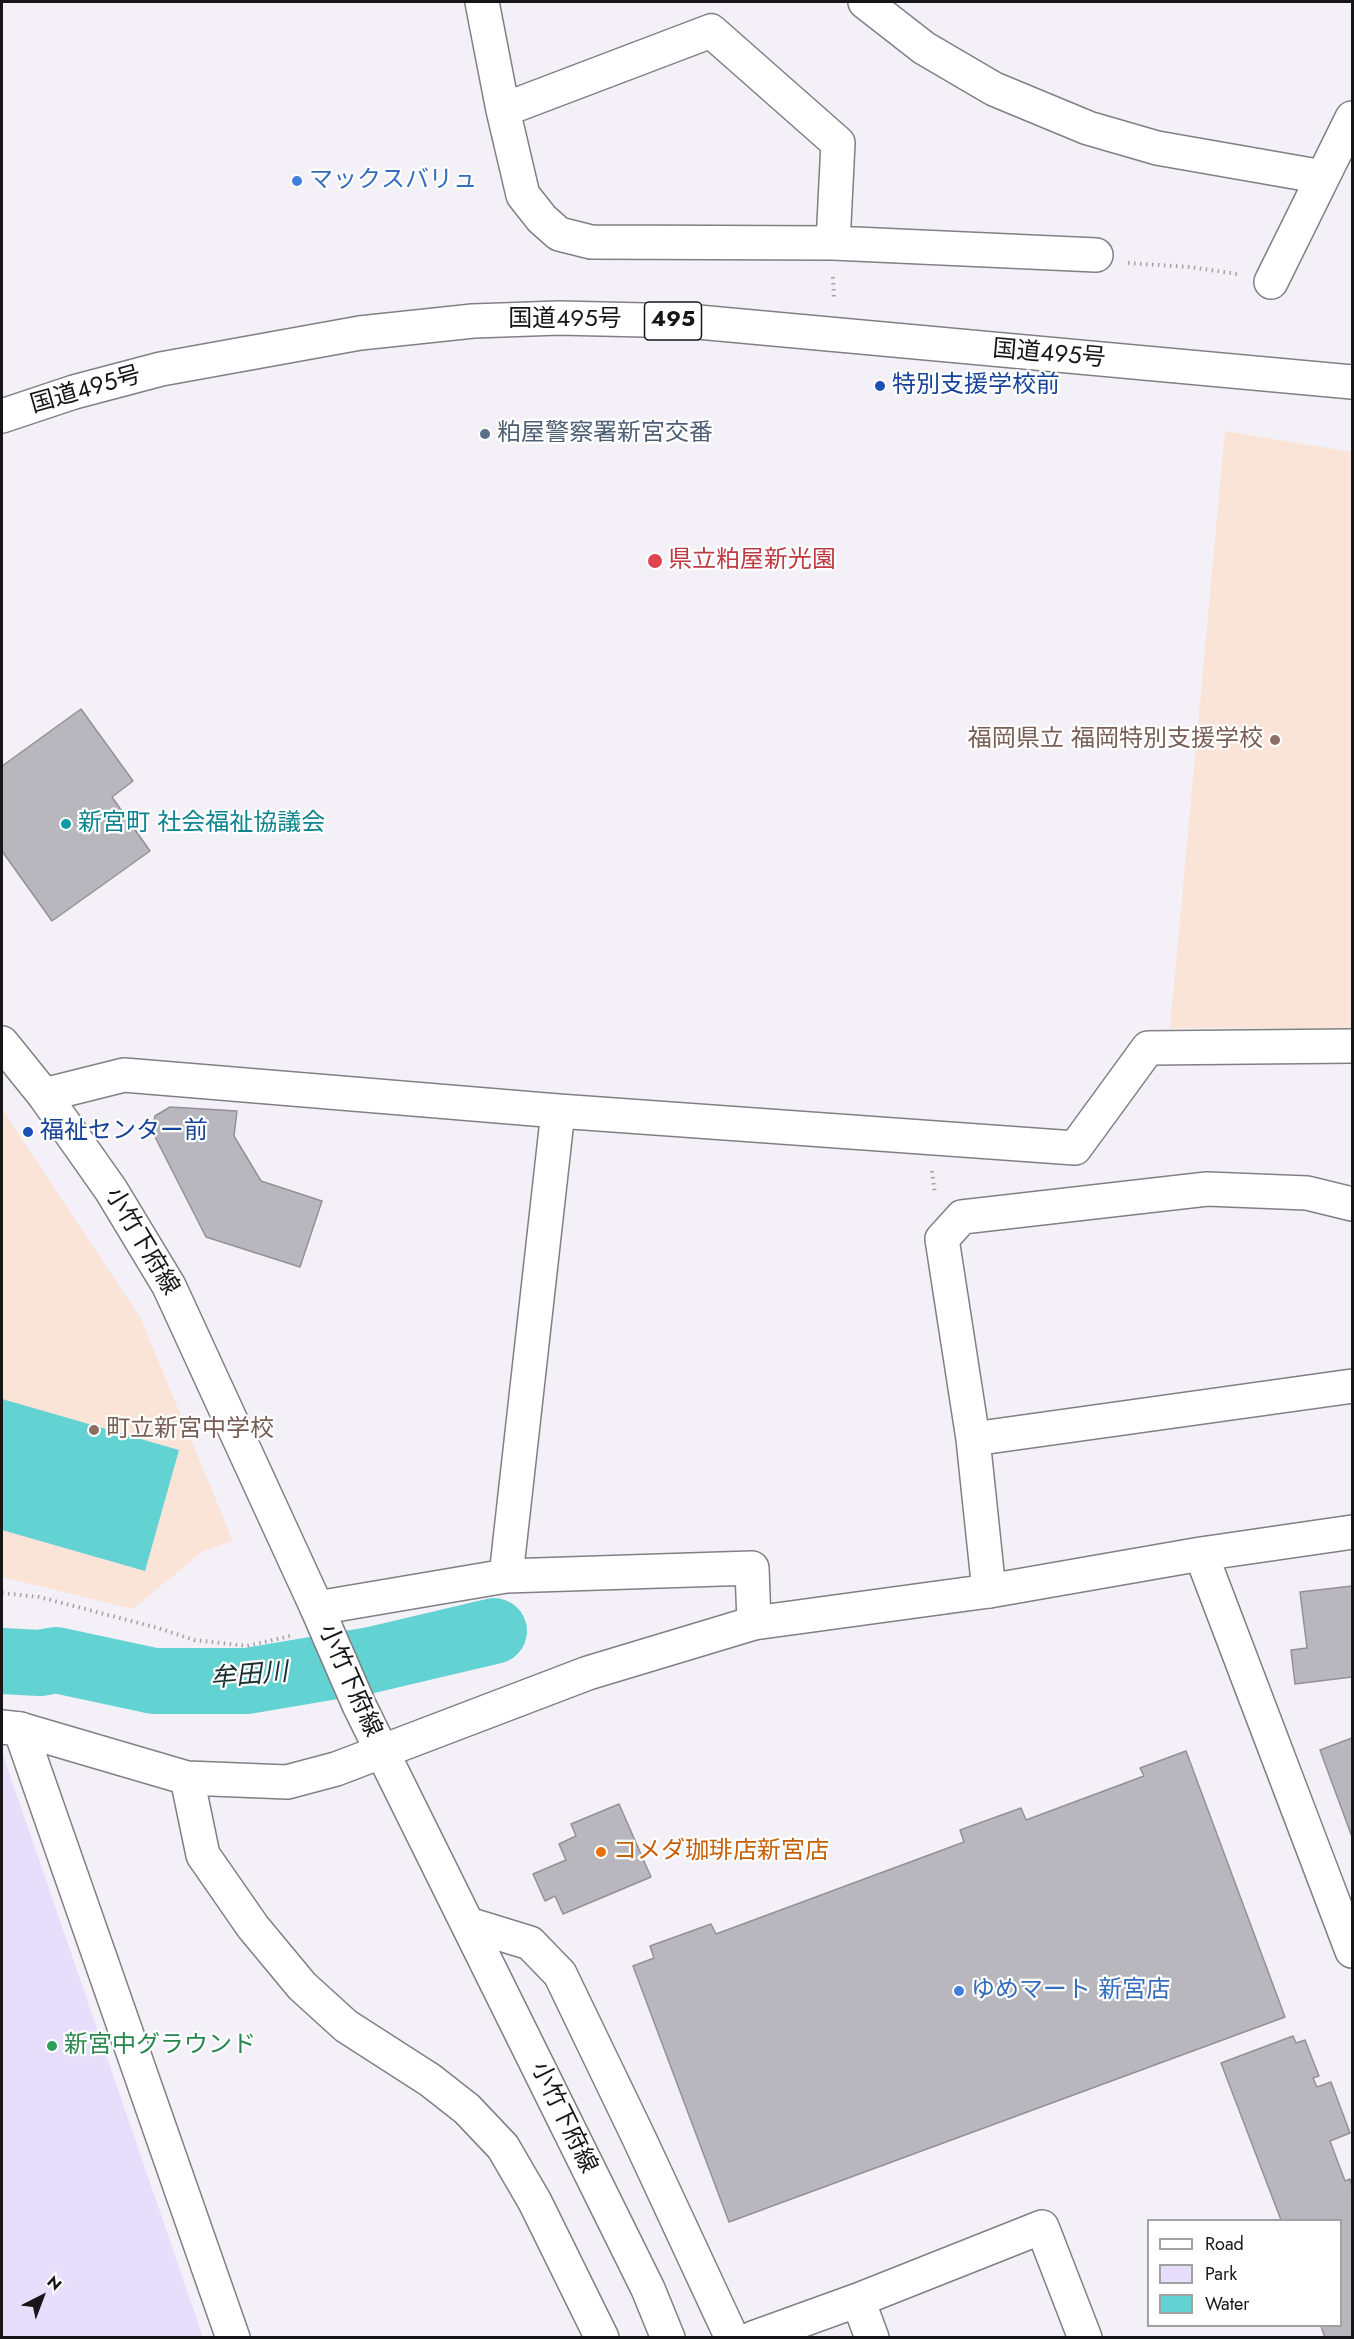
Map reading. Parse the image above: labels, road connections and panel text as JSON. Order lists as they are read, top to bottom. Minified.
{"streets":{"main road":["国道495号","495","小竹下府線"]},"water":["牟田川"],"places":["マックスバリュ","特別支援学校前","粕屋警察署新宮交番","県立粕屋新光園","福岡県立 福岡特別支援学校","新宮町 社会福祉協議会","福祉センター前","町立新宮中学校","コメダ珈琲店新宮店","ゆめマート 新宮店","新宮中グラウンド"],"legend":["Road","Park","Water"],"north":"top right"}
